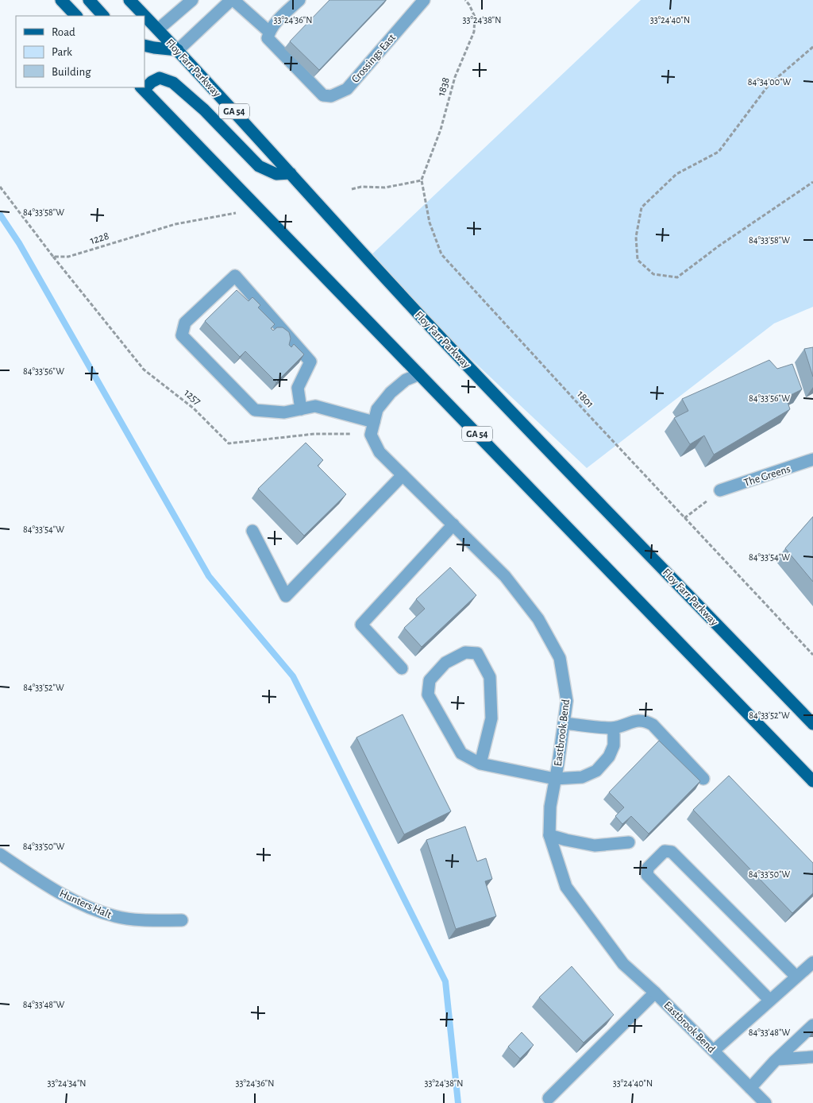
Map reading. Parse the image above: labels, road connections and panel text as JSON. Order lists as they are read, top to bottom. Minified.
{"streets":{"main road":["Floy Farr Parkway","GA 54"],"street":["Crossings East","The Greens","Eastbrook Bend","Hunters Halt"],"path":["1838","1228","1257","1801"]},"crossings":[["1838","1801"],["1228","1257"],["1257","Eastbrook Bend"]],"legend":["Road","Park","Building"],"coordinates":["33°24'36\"N","33°24'38\"N","33°24'40\"N","84°34'00\"W","84°33'58\"W","84°33'56\"W","84°33'54\"W","84°33'52\"W","84°33'50\"W","84°33'48\"W","33°24'34\"N"]}
